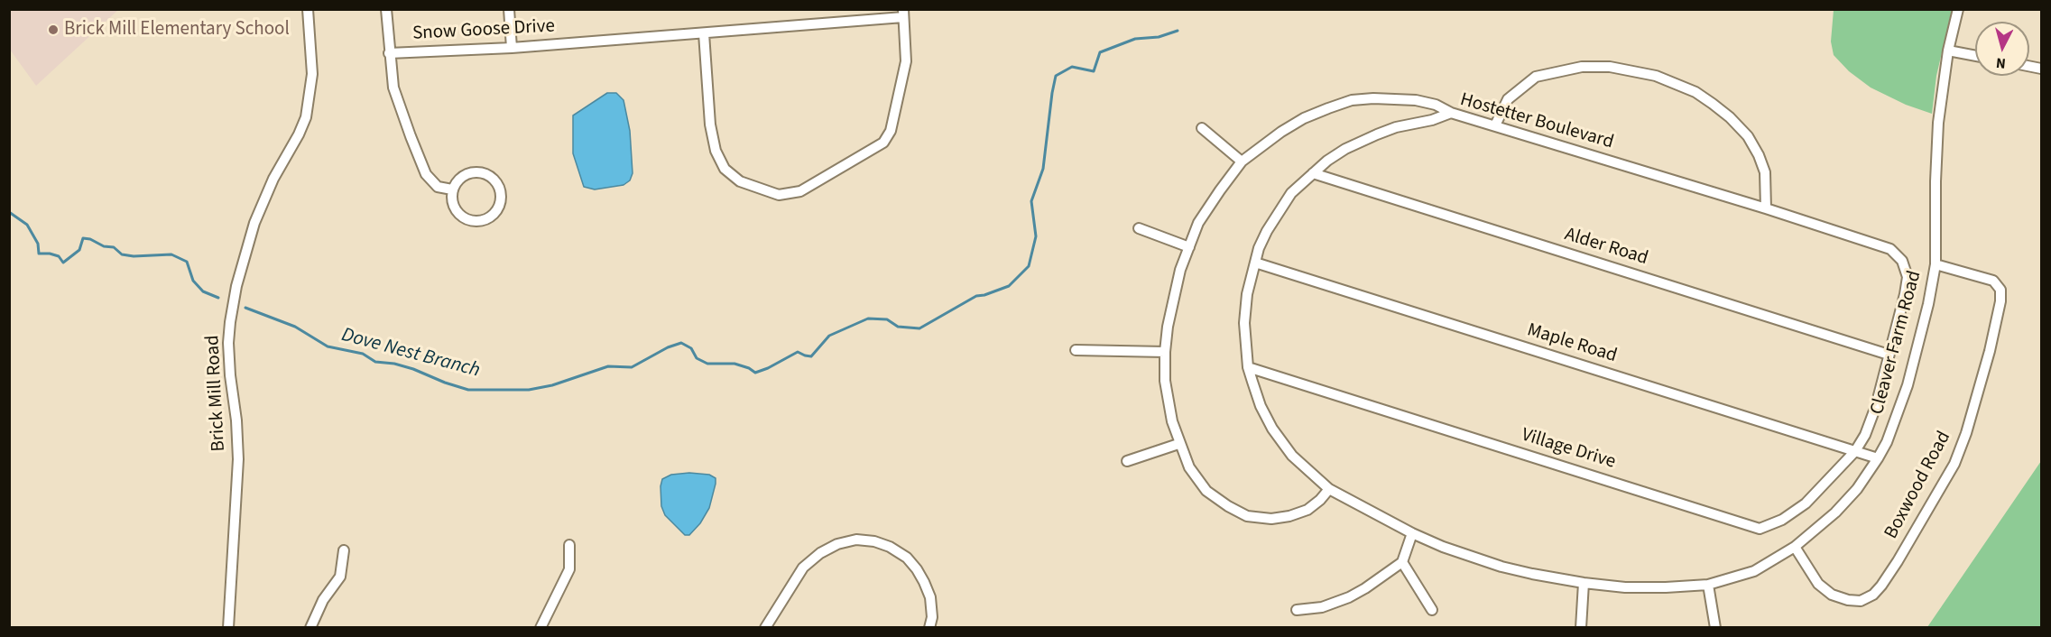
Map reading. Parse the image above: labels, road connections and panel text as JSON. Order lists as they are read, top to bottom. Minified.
{"streets":{"street":["Snow Goose Drive","Hostetter Boulevard","Alder Road","Cleaver Farm Road","Maple Road","Brick Mill Road","Village Drive","Boxwood Road"]},"crossings":[["Hostetter Boulevard","Alder Road"],["Hostetter Boulevard","Cleaver Farm Road"],["Hostetter Boulevard","Maple Road"],["Hostetter Boulevard","Village Drive"],["Alder Road","Cleaver Farm Road"],["Cleaver Farm Road","Maple Road"],["Cleaver Farm Road","Boxwood Road"],["Maple Road","Village Drive"]],"water":["Dove Nest Branch"],"places":["Brick Mill Elementary School"],"north":"bottom"}
